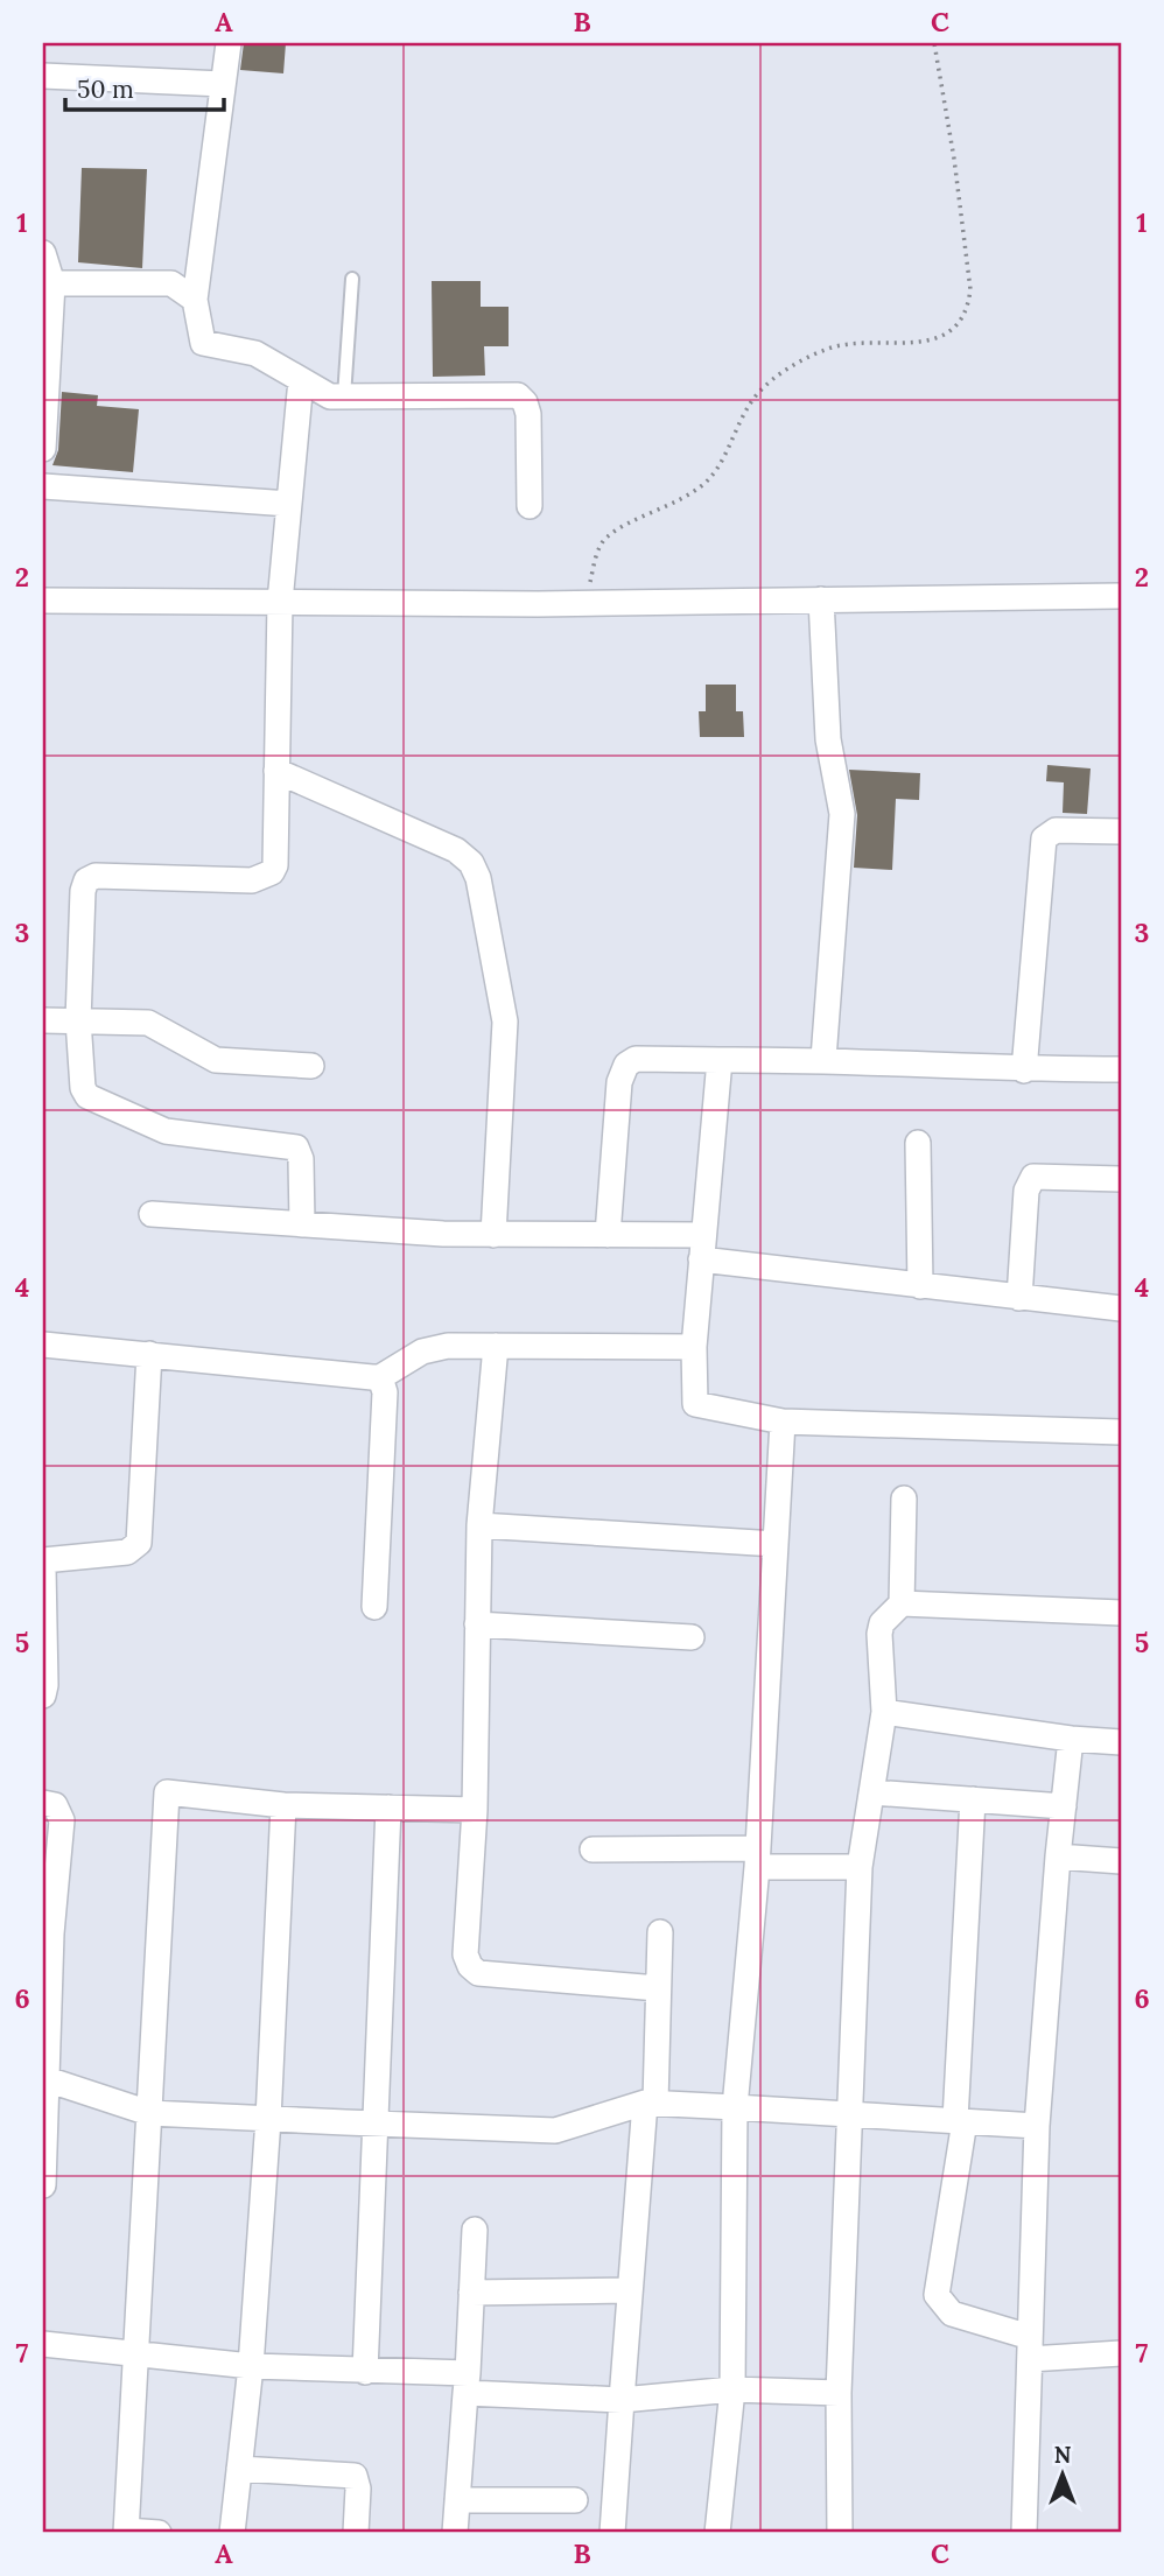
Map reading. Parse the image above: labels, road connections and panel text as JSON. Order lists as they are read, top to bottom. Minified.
{"scale_bar":"50 m","north":"top","grid":{"columns":["A","B","C"],"rows":["1","2","3","4","5","6","7"]}}
